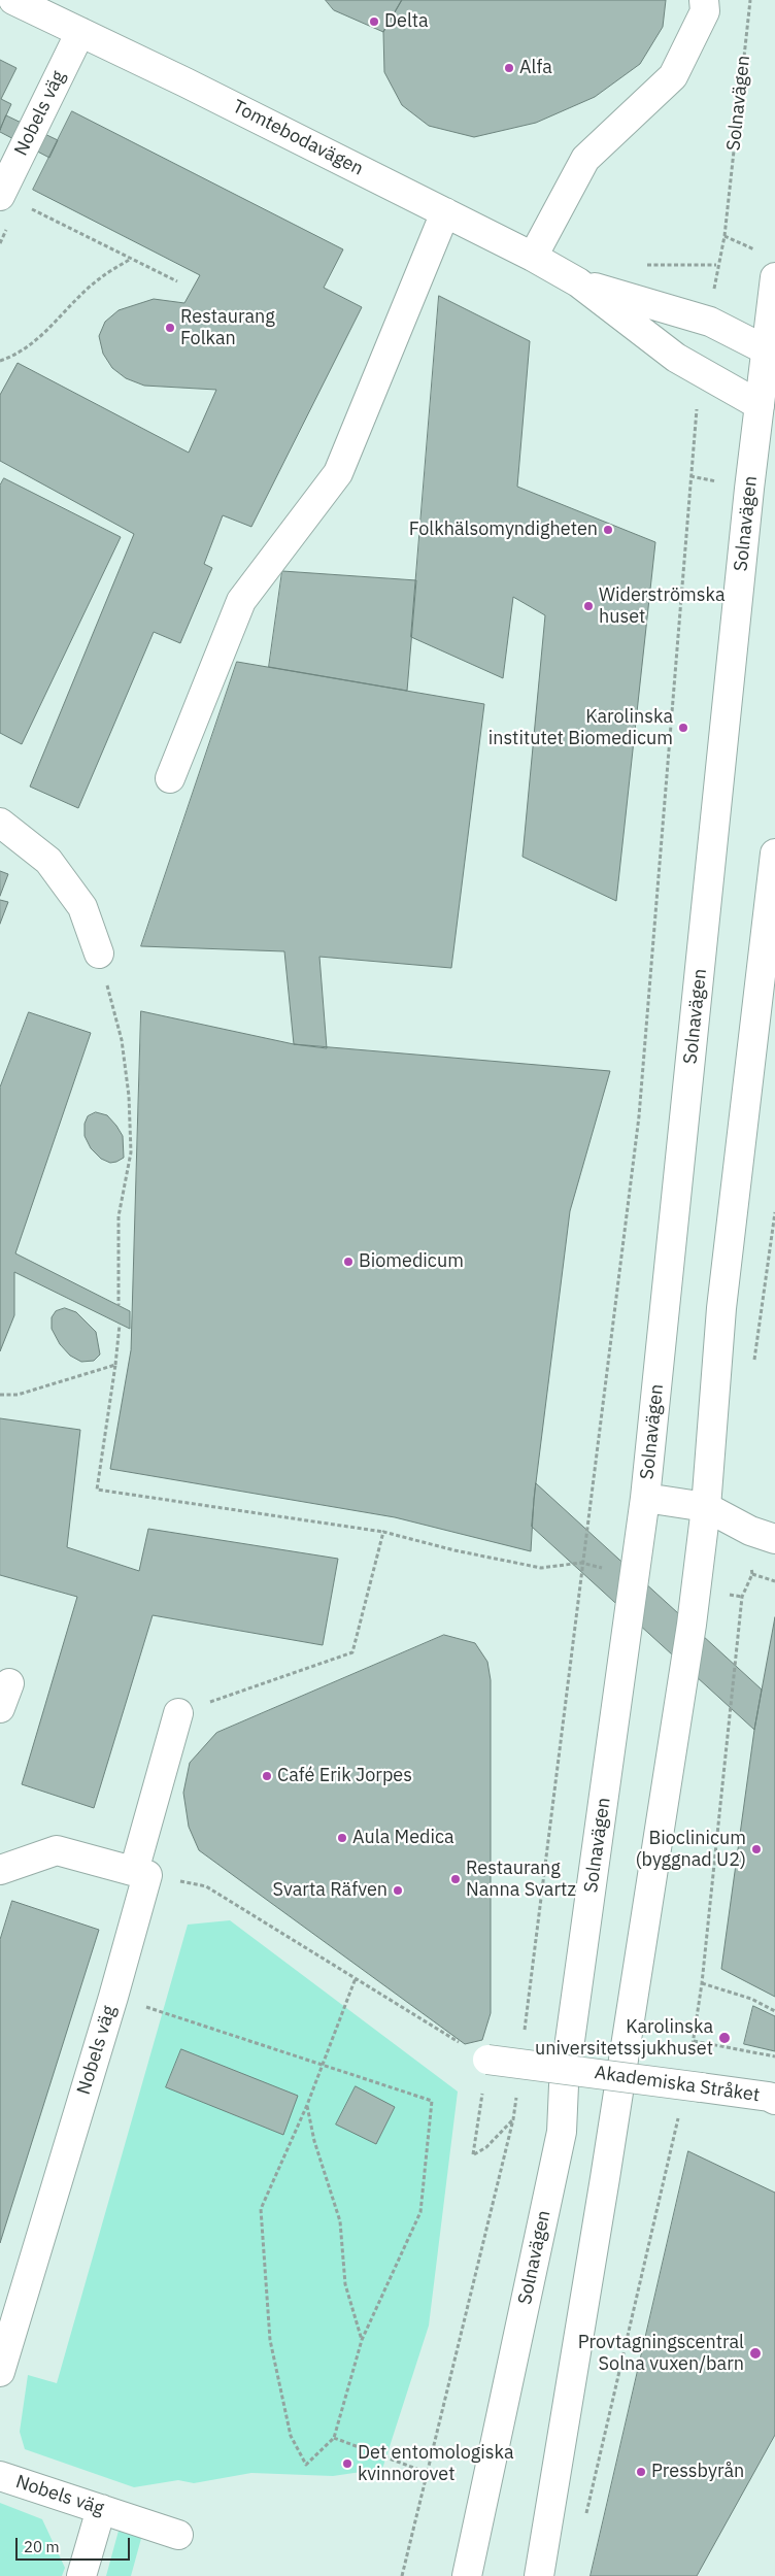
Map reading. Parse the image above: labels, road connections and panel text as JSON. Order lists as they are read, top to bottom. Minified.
{"streets":{"main road":["Solnavägen","Nobels väg","Tomtebodavägen","Akademiska Stråket"]},"crossings":[["Solnavägen","Tomtebodavägen"],["Nobels väg","Tomtebodavägen"]],"places":["Delta","Alfa","Restaurang Folkan","Folkhälsomyndigheten","Widerströmska huset","Karolinska institutet Biomedicum","Biomedicum","Café Erik Jorpes","Aula Medica","Bioclinicum (byggnad U2)","Restaurang Nanna Svartz","Svarta Räfven","Karolinska universitetssjukhuset","Provtagningscentral Solna vuxen/barn","Det entomologiska kvinnorovet","Pressbyrån"],"scale_bar":"20 m"}
